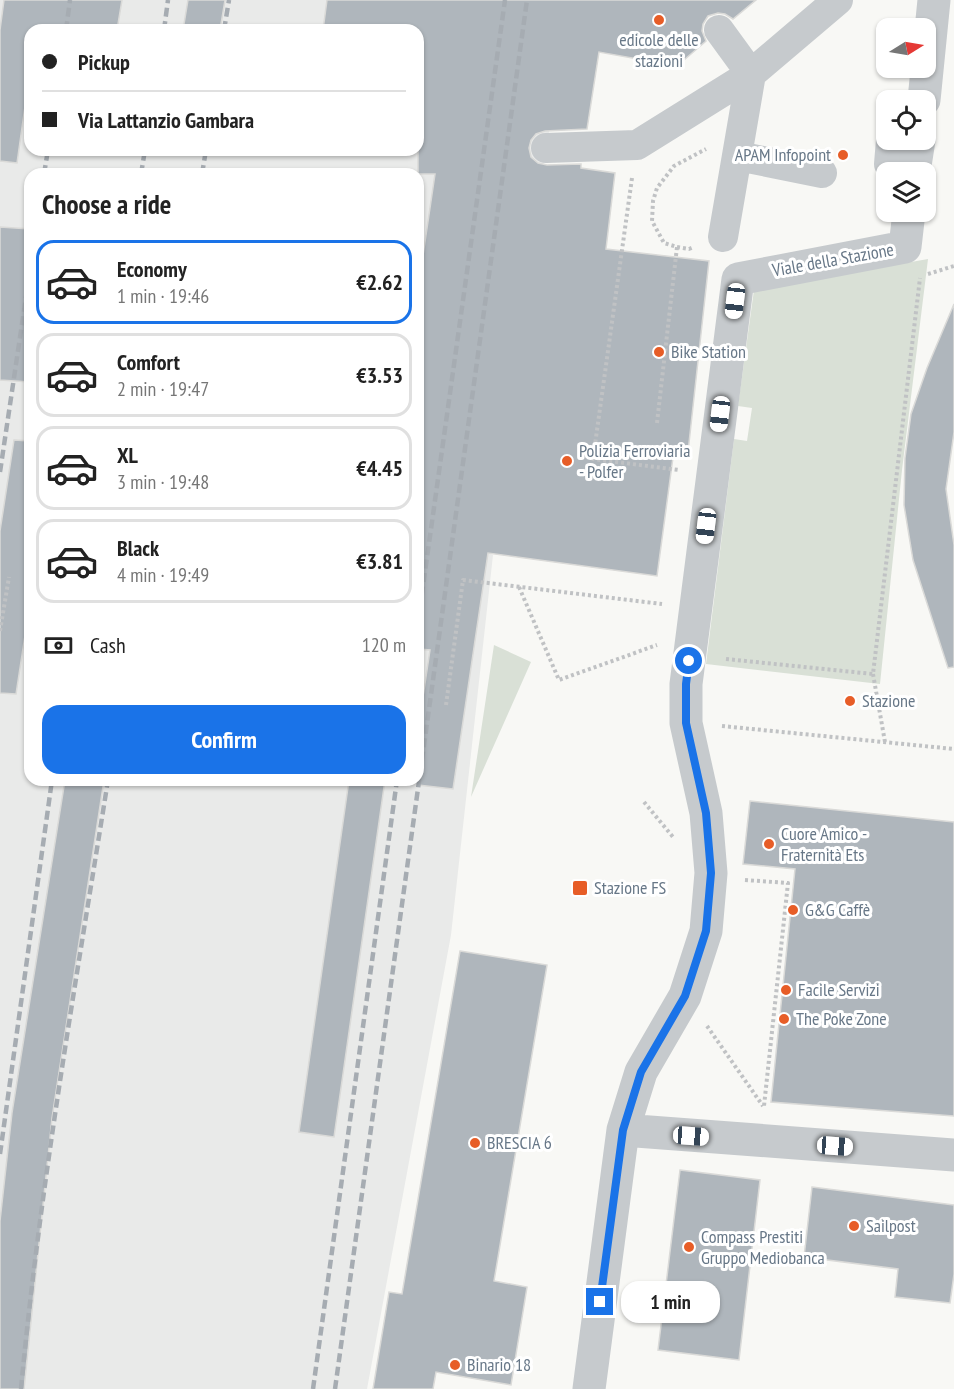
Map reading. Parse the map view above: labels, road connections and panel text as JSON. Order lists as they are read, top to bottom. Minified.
{"streets":{"street":["Viale della Stazione"]},"places":{"other":["edicole delle stazioni","APAM Infopoint","Bike Station","Polizia Ferroviaria - Polfer","Stazione","Cuore Amico - Fraternità Ets","G&G Caffè","Facile Servizi","The Poke Zone","BRESCIA 6","Sailpost","Compass Prestiti Gruppo Mediobanca","Binario 18"],"transit":["Stazione FS"]},"north":"right","page":{"banner":["Pickup","Via Lattanzio Gambara"],"heading":"Choose a ride","list":[{"name":"Economy","note":"1 min · 19:46","value":"€2.62"},{"name":"Comfort","note":"2 min · 19:47","value":"€3.53"},{"name":"XL","note":"3 min · 19:48","value":"€4.45"},{"name":"Black","note":"4 min · 19:49","value":"€3.81"}],"pay":["Cash","120 m"],"buttons":"Confirm","bubble":"1 min"}}
